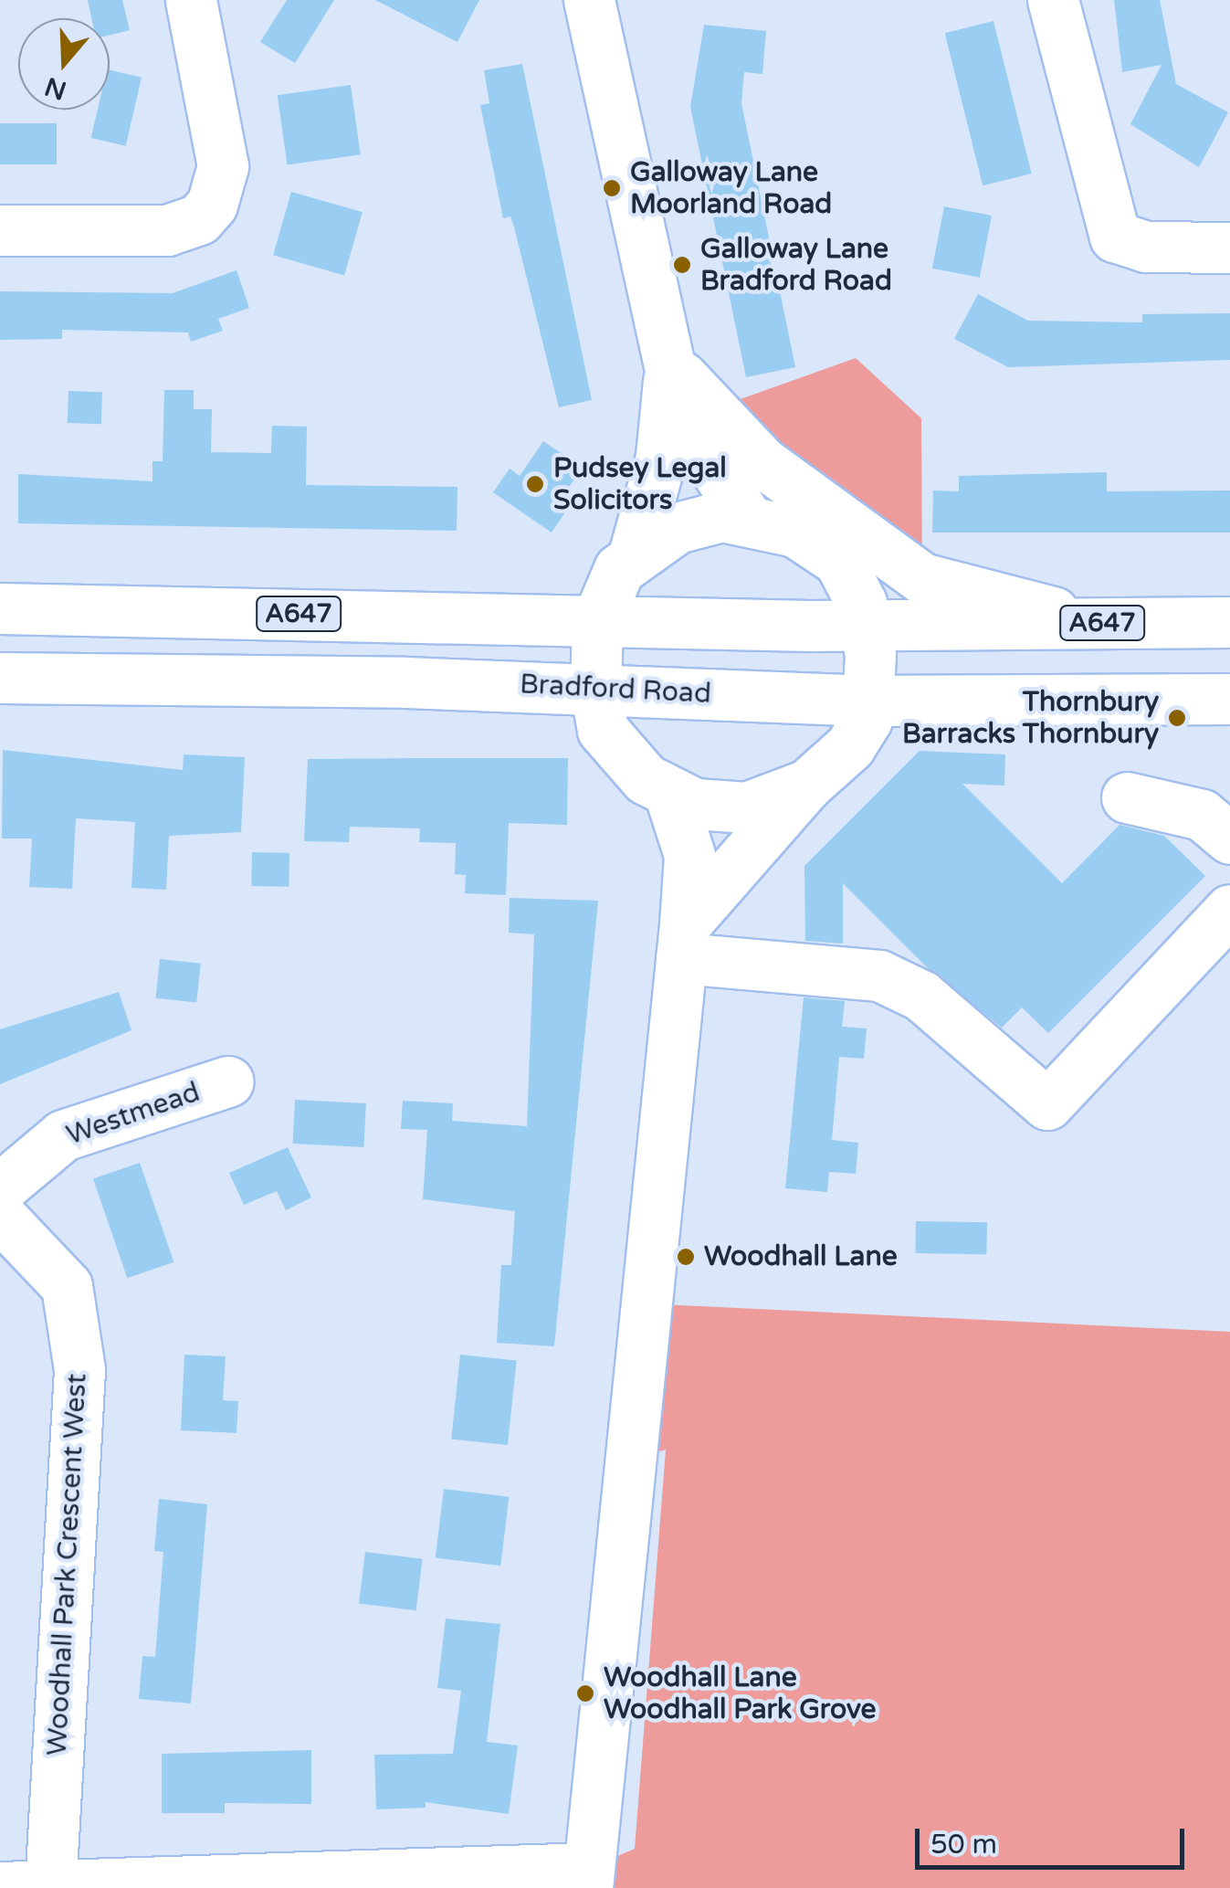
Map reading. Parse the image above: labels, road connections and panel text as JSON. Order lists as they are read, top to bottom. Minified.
{"streets":{"main road":["A647","Bradford Road","Westmead","Woodhall Park Crescent West"]},"places":["Galloway Lane Moorland Road","Galloway Lane Bradford Road","Pudsey Legal Solicitors","Thornbury Barracks Thornbury","Woodhall Lane","Woodhall Lane Woodhall Park Grove"],"scale_bar":"50 m","north":"bottom"}
